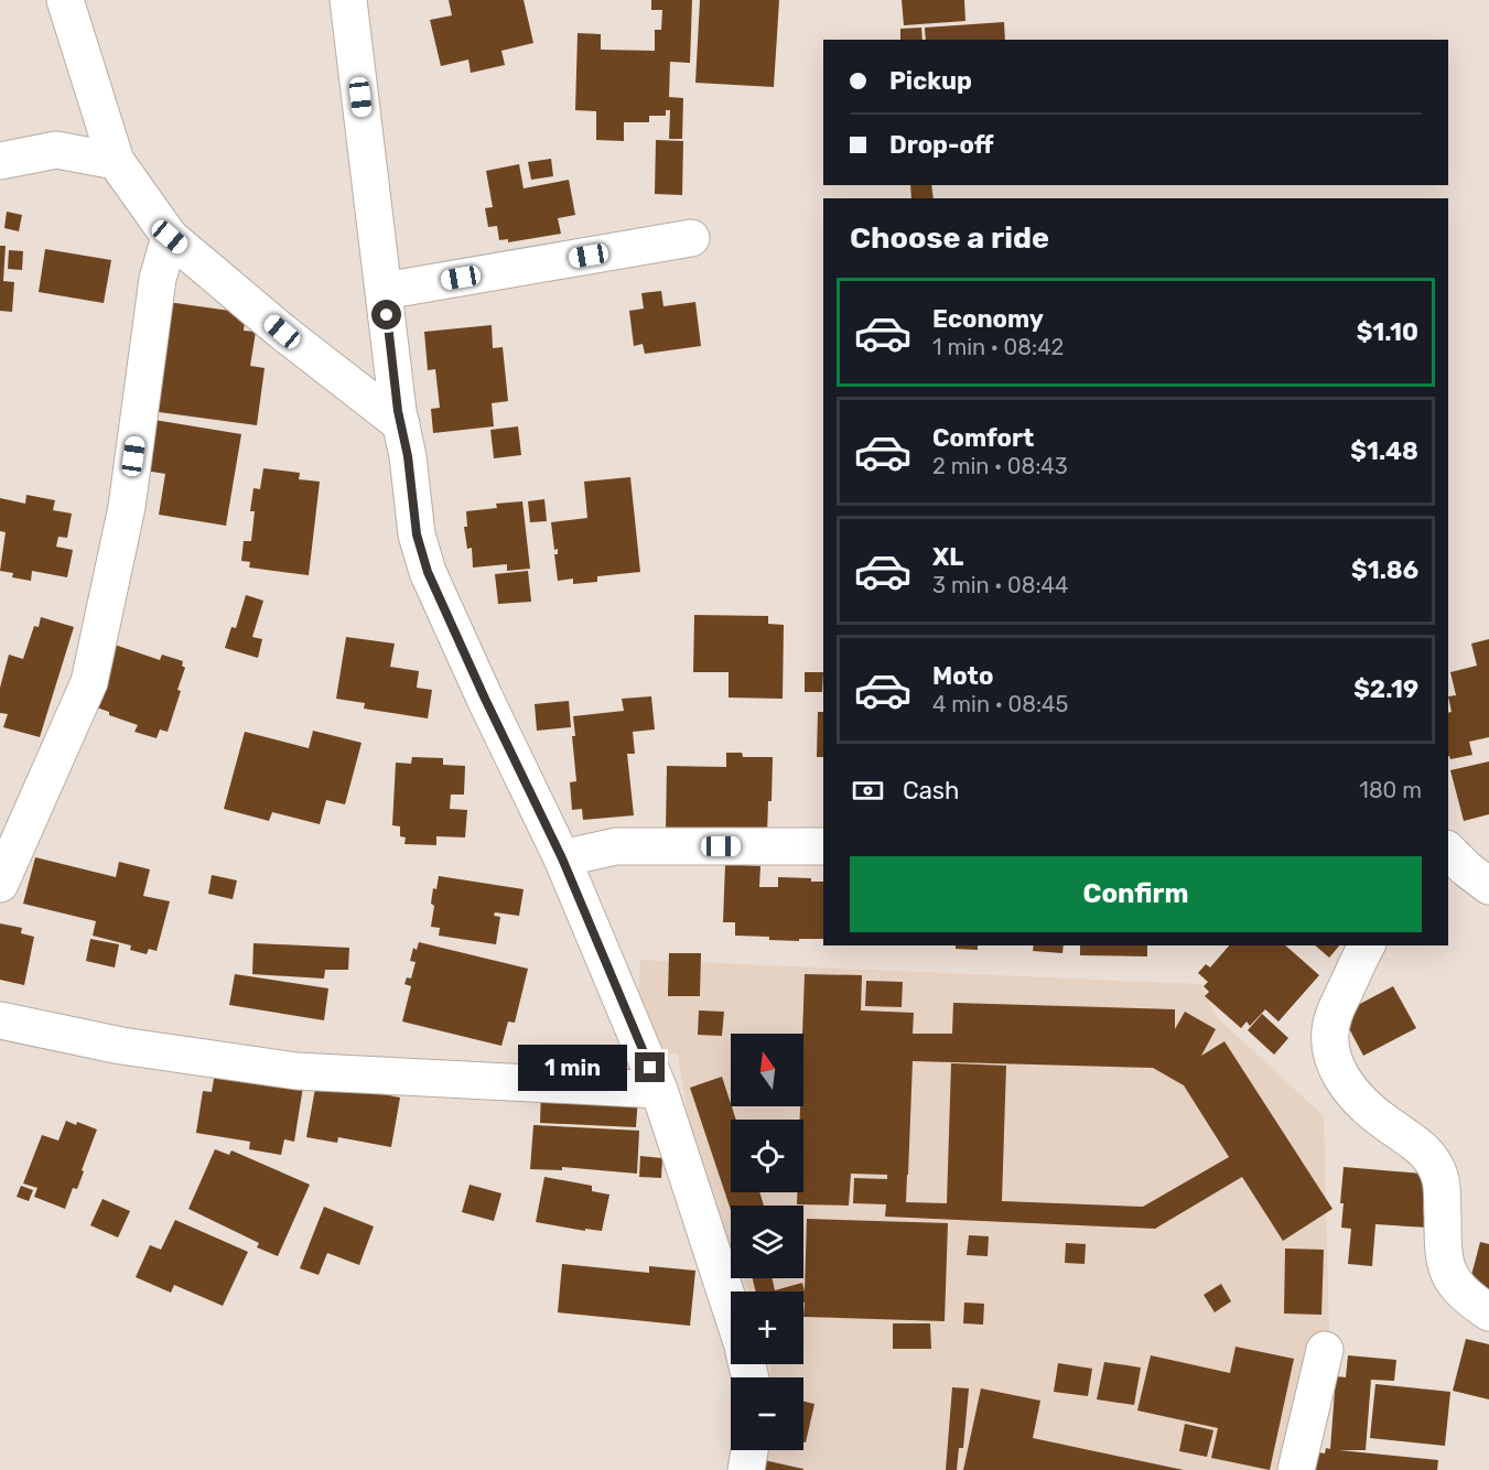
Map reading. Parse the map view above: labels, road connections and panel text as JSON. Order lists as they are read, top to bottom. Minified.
{"north":"top","page":{"banner":["Pickup","Drop-off"],"heading":"Choose a ride","list":[{"name":"Economy","note":"1 min · 08:42","value":"$1.10"},{"name":"Comfort","note":"2 min · 08:43","value":"$1.48"},{"name":"XL","note":"3 min · 08:44","value":"$1.86"},{"name":"Moto","note":"4 min · 08:45","value":"$2.19"}],"pay":["Cash","180 m"],"buttons":"Confirm","map_buttons":["+","−"],"bubble":"1 min"}}
